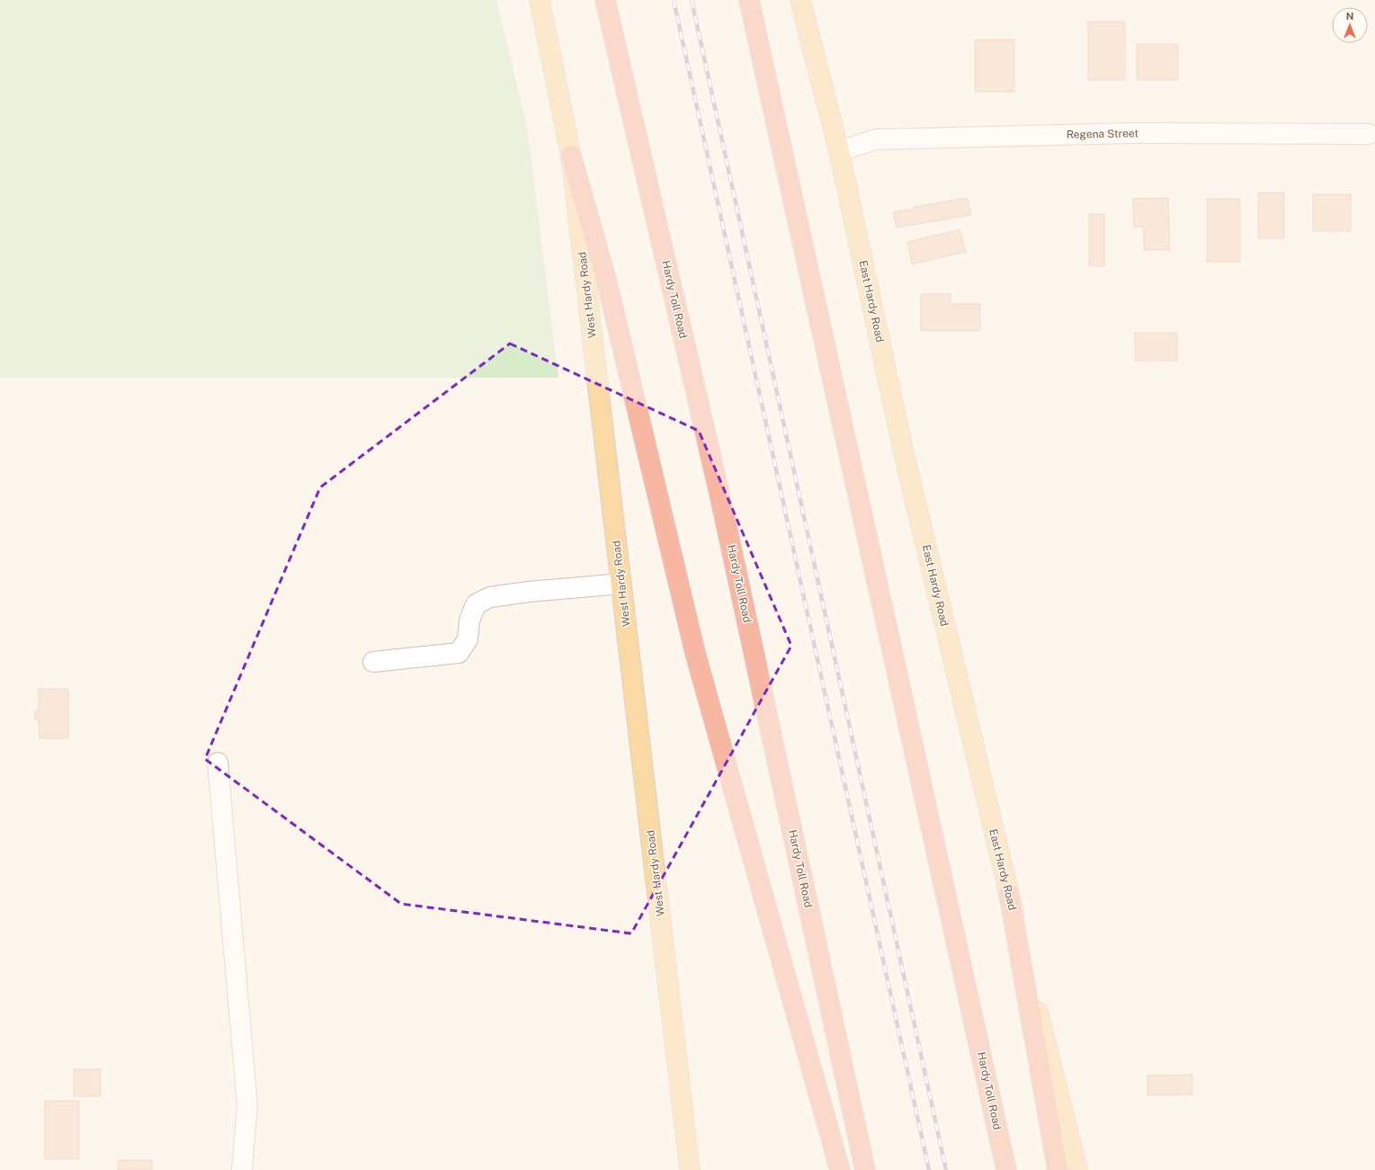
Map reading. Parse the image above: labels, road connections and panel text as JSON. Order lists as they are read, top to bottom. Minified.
{"streets":{"highway":["Hardy Toll Road"],"main road":["West Hardy Road","East Hardy Road"],"street":["Regena Street"]},"crossings":[["Regena Street","East Hardy Road"]],"north":"top"}
